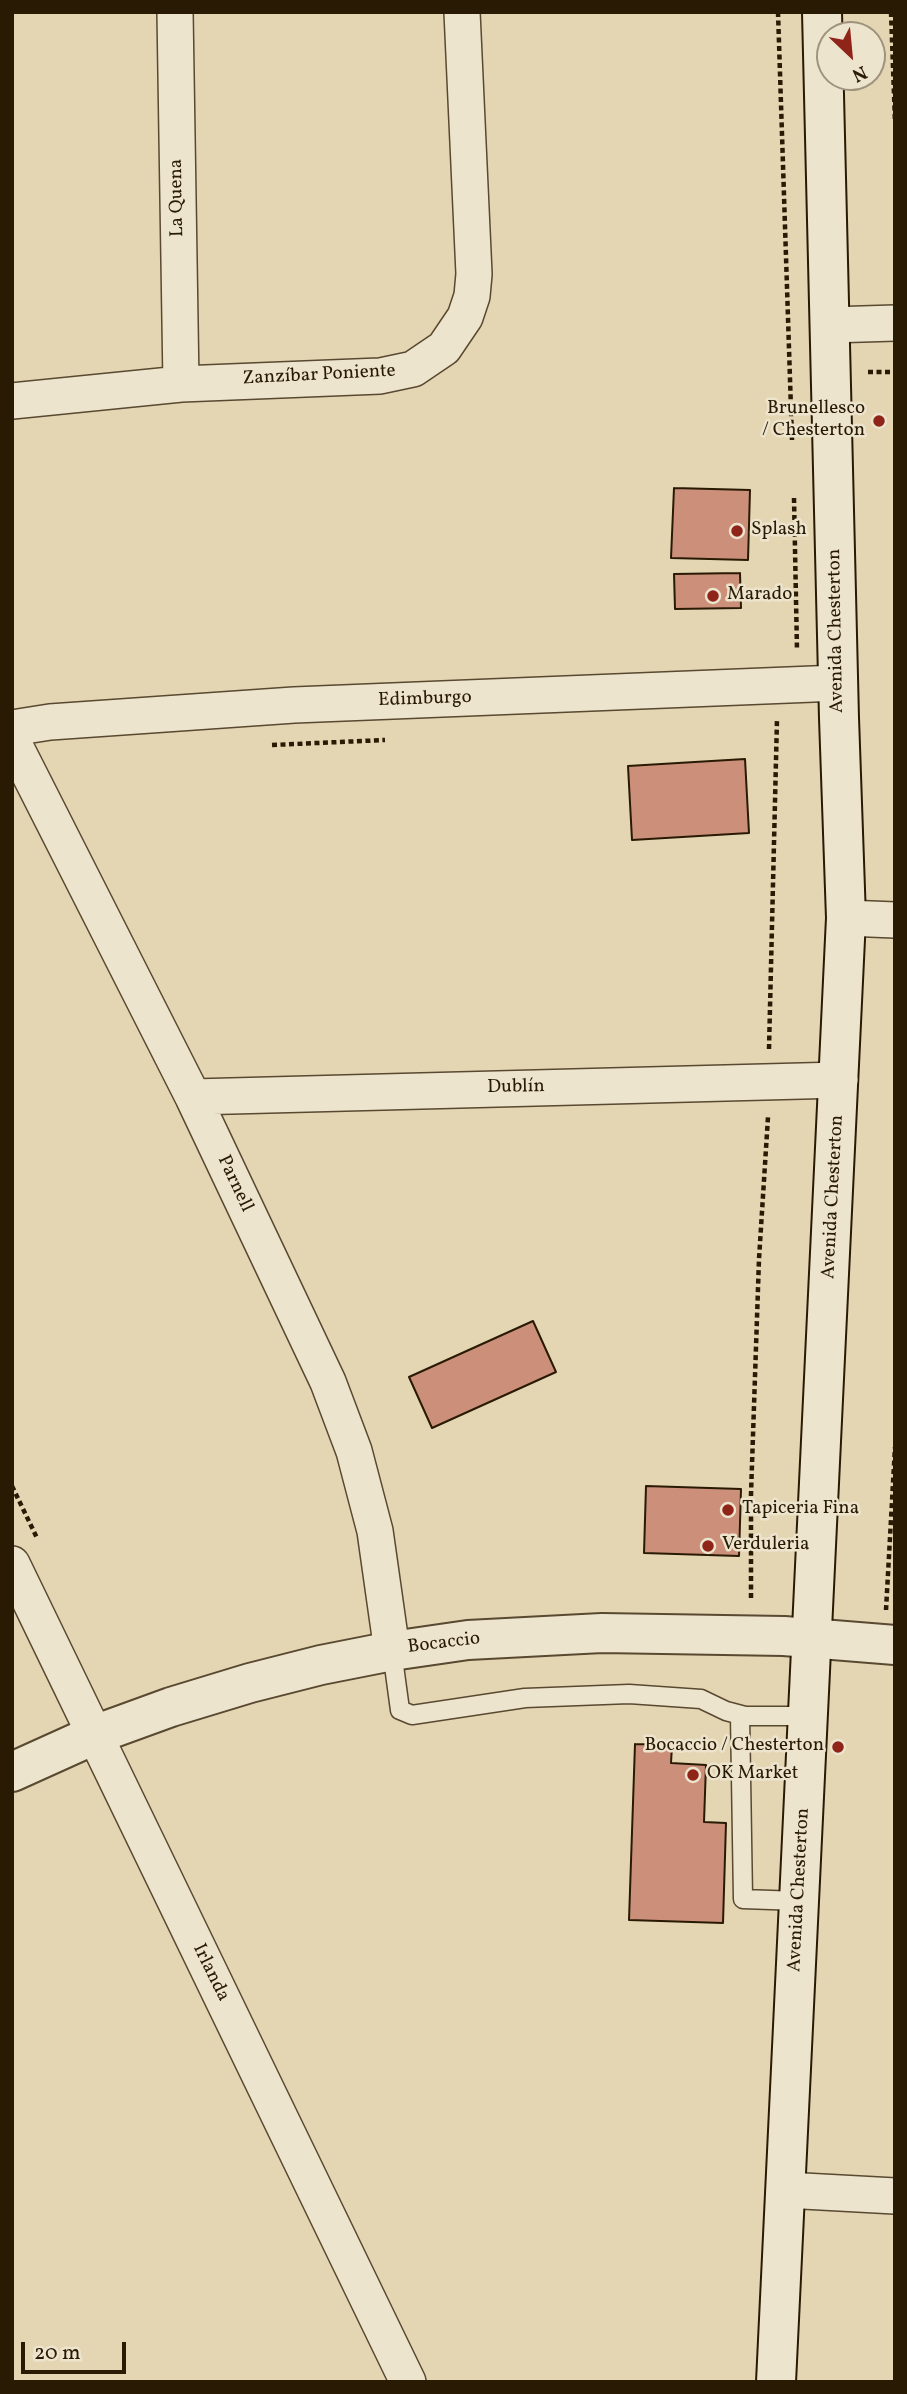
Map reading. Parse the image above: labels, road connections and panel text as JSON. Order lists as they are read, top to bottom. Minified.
{"streets":{"main road":["Avenida Chesterton","Bocaccio"],"street":["La Quena","Zanzíbar Poniente","Edimburgo","Dublín","Parnell","Irlanda"]},"crossings":[["La Quena","Zanzíbar Poniente"],["Avenida Chesterton","Edimburgo"],["Avenida Chesterton","Dublín"],["Avenida Chesterton","Bocaccio"],["Dublín","Parnell"],["Parnell","Bocaccio"],["Bocaccio","Irlanda"]],"places":["Brunellesco / Chesterton","Splash","Marado","Tapiceria Fina","Verduleria","Bocaccio / Chesterton","OK Market"],"scale_bar":"20 m","north":"bottom right"}
